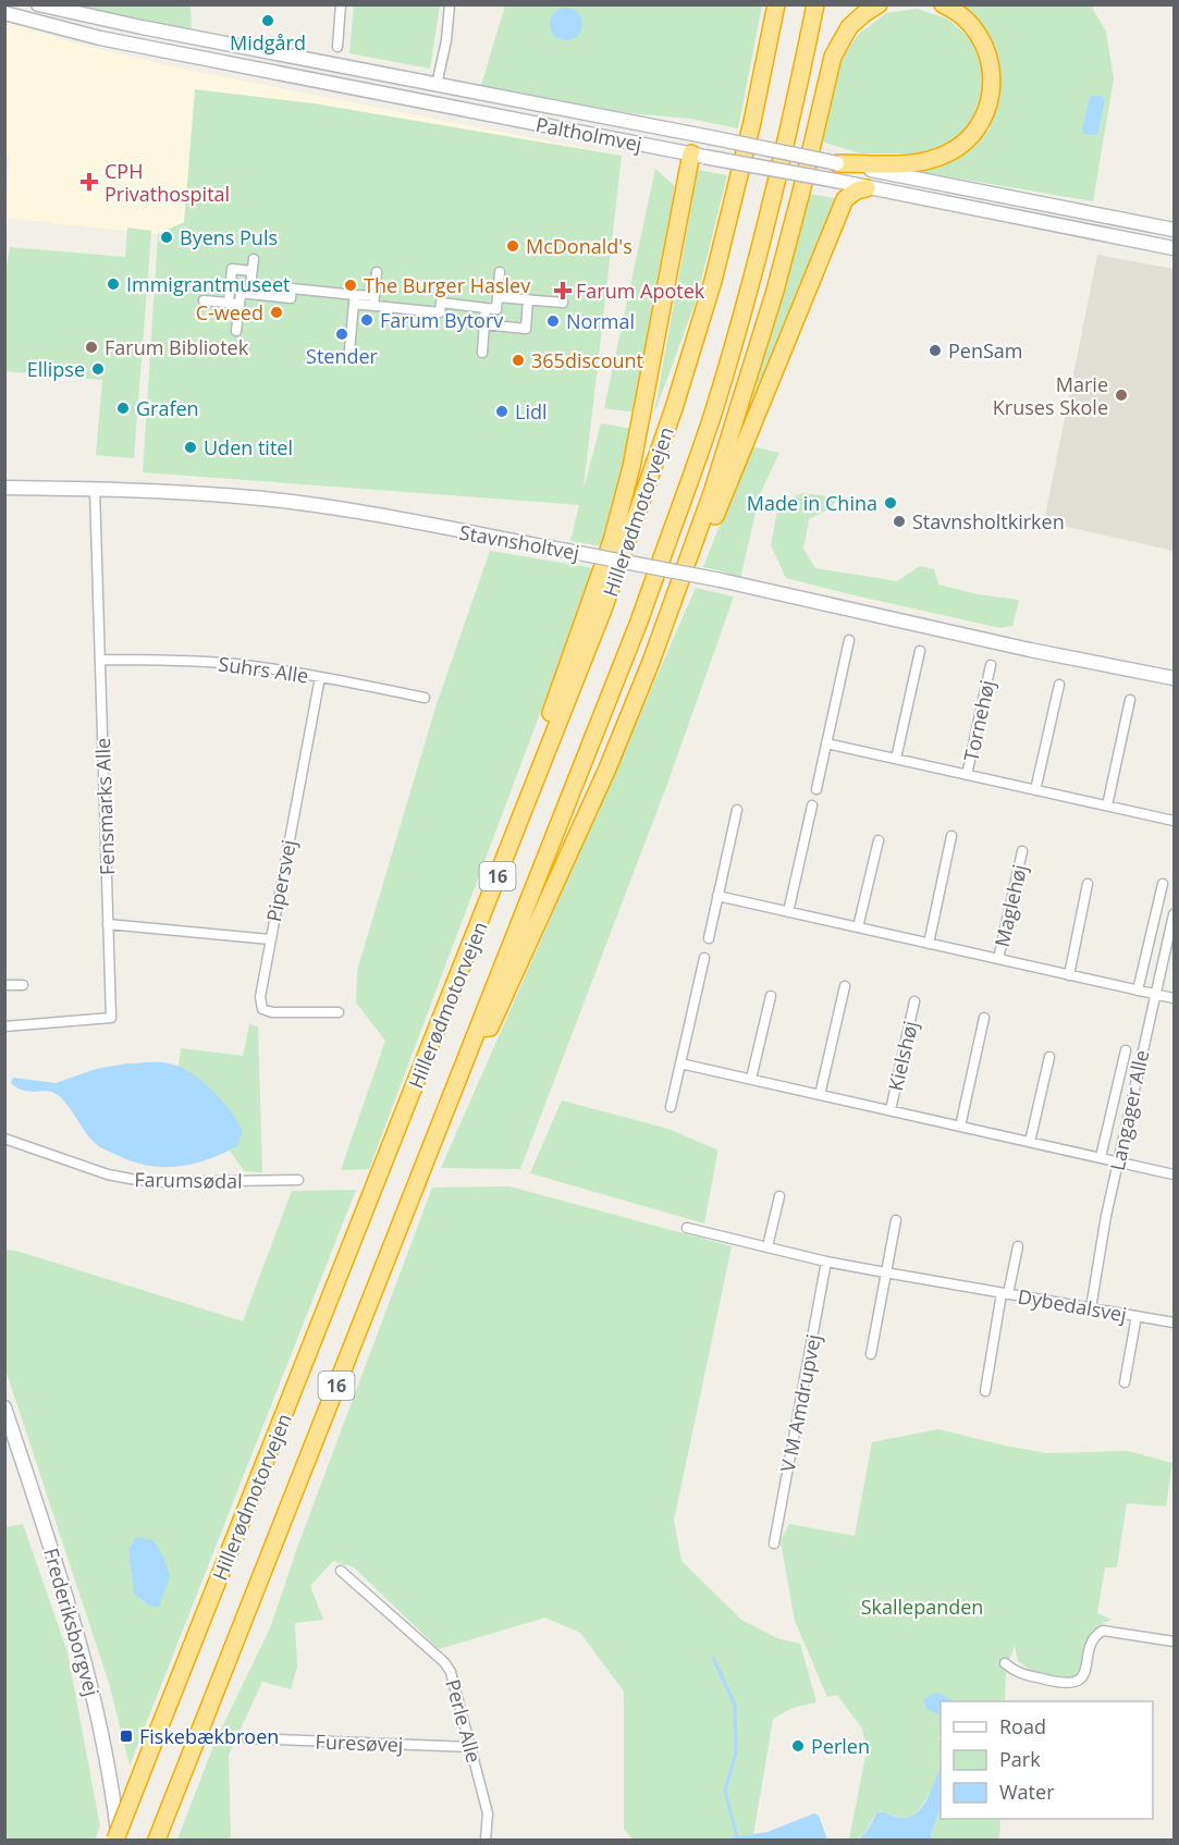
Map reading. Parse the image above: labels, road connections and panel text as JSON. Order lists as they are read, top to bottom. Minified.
{"streets":{"highway":["Hillerødmotorvejen","16"],"street":["Paltholmvej","Stavnsholtvej","Suhrs Alle","Tornehøj","Fensmarks Alle","Pipersvej","Maglehøj","Kielshøj","Langager Alle","Farumsødal","Dybedalsvej","V M Amdrupvej","Frederiksborgvej","Perle Alle","Furesøvej"]},"crossings":[["Hillerødmotorvejen","Frederiksborgvej"],["Stavnsholtvej","Fensmarks Alle"],["Suhrs Alle","Fensmarks Alle"],["Suhrs Alle","Pipersvej"],["Maglehøj","Langager Alle"],["Kielshøj","Langager Alle"],["Langager Alle","Dybedalsvej"],["Dybedalsvej","V M Amdrupvej"],["Perle Alle","Furesøvej"]],"parks":["Skallepanden"],"places":{"other":["Midgård","Byens Puls","McDonald's","Immigrantmuseet","The Burger Haslev","C-weed","Farum Bytorv","Normal","Stender","Farum Bibliotek","PenSam","365discount","Ellipse","Marie Kruses Skole","Grafen","Lidl","Uden titel","Made in China","Stavnsholtkirken","Perlen"],"health":["CPH Privathospital","Farum Apotek"],"transit":["Fiskebækbroen"]},"legend":["Road","Park","Water"]}
